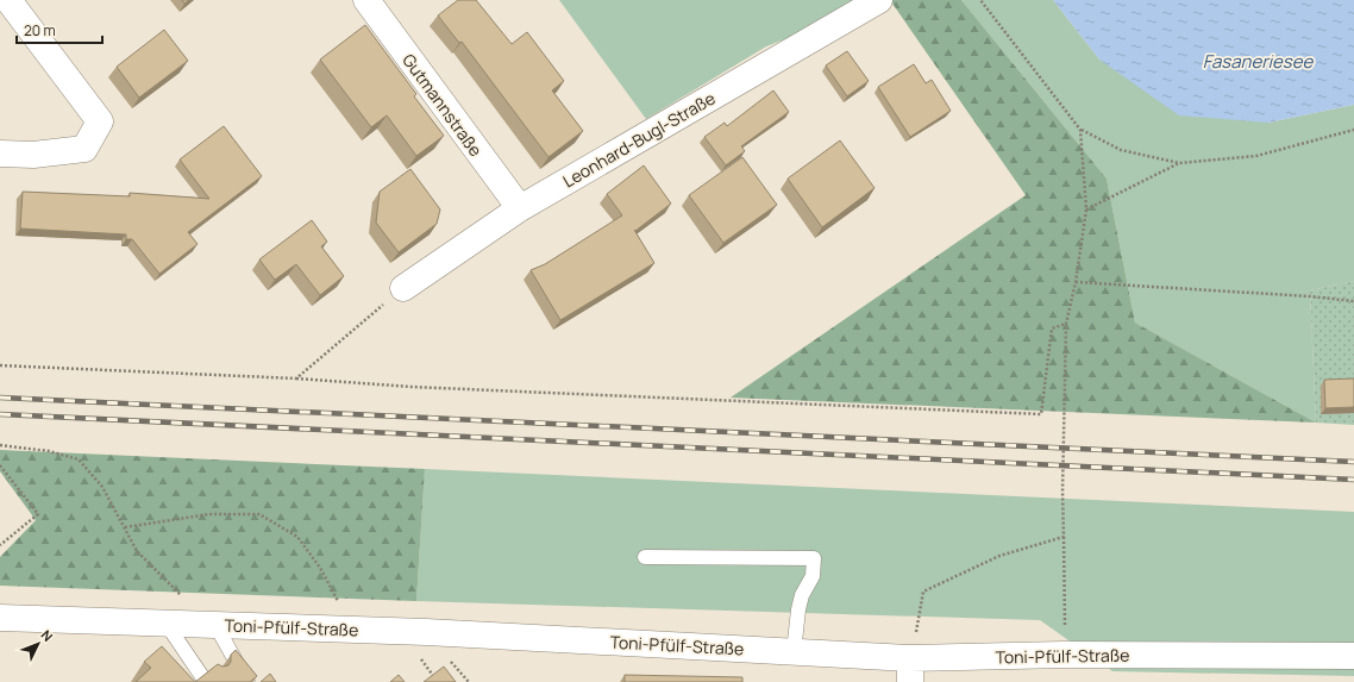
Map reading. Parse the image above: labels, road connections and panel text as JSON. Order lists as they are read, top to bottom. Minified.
{"streets":{"street":["Gutmannstraße","Leonhard-Bugl-Straße","Toni-Pfülf-Straße"]},"crossings":[["Gutmannstraße","Leonhard-Bugl-Straße"]],"water":["Fasaneriesee"],"scale_bar":"20 m","north":"top right"}
